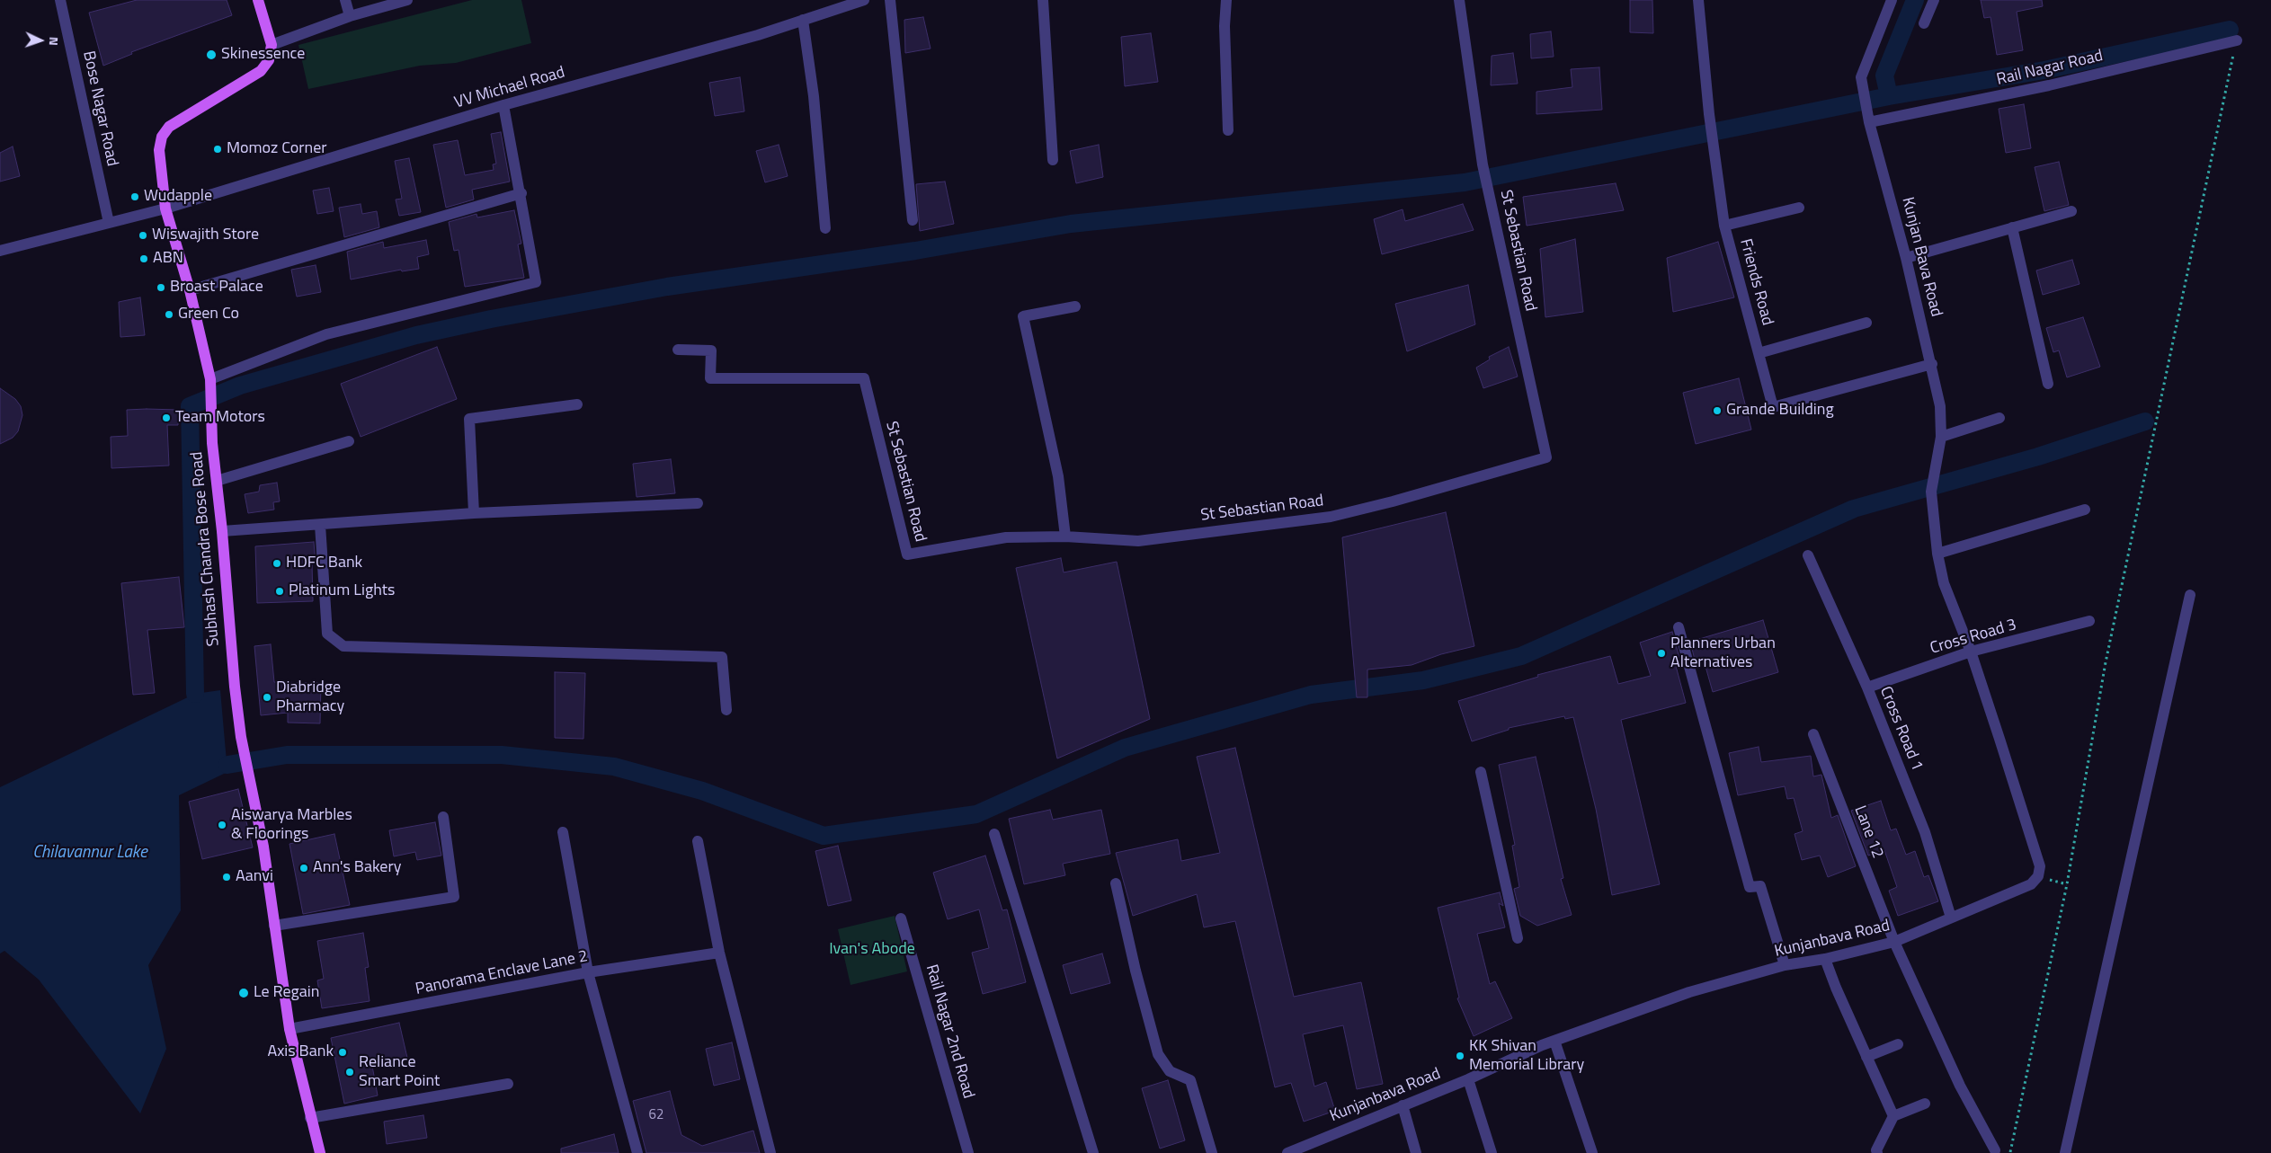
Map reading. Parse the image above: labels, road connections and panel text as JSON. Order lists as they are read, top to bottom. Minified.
{"streets":{"main road":["Subhash Chandra Bose Road"],"street":["Rail Nagar Road","VV Michael Road","Bose Nagar Road","St Sebastian Road","Kunjan Bava Road","Friends Road","Cross Road 3","Cross Road 1","Lane 12","Kunjanbava Road","Panorama Enclave Lane 2","Rail Nagar 2nd Road"]},"crossings":[["Rail Nagar Road","Kunjan Bava Road"],["VV Michael Road","Bose Nagar Road"],["VV Michael Road","Subhash Chandra Bose Road"],["Kunjan Bava Road","Friends Road"],["Kunjan Bava Road","Kunjanbava Road"],["Subhash Chandra Bose Road","Panorama Enclave Lane 2"],["Cross Road 3","Cross Road 1"],["Cross Road 3","Kunjanbava Road"],["Cross Road 1","Kunjanbava Road"],["Lane 12","Kunjanbava Road"]],"water":["Chilavannur Lake"],"parks":["Ivan's Abode"],"places":["Skinessence","Momoz Corner","Wudapple","Wiswajith Store","ABN","Broast Palace","Green Co","Grande Building","Team Motors","HDFC Bank","Platinum Lights","Planners Urban Alternatives","Diabridge Pharmacy","Aiswarya Marbles & Floorings","Ann's Bakery","Aanvi","Le Regain","Axis Bank","KK Shivan Memorial Library","Reliance Smart Point"],"house_numbers":["62"],"north":"right"}
